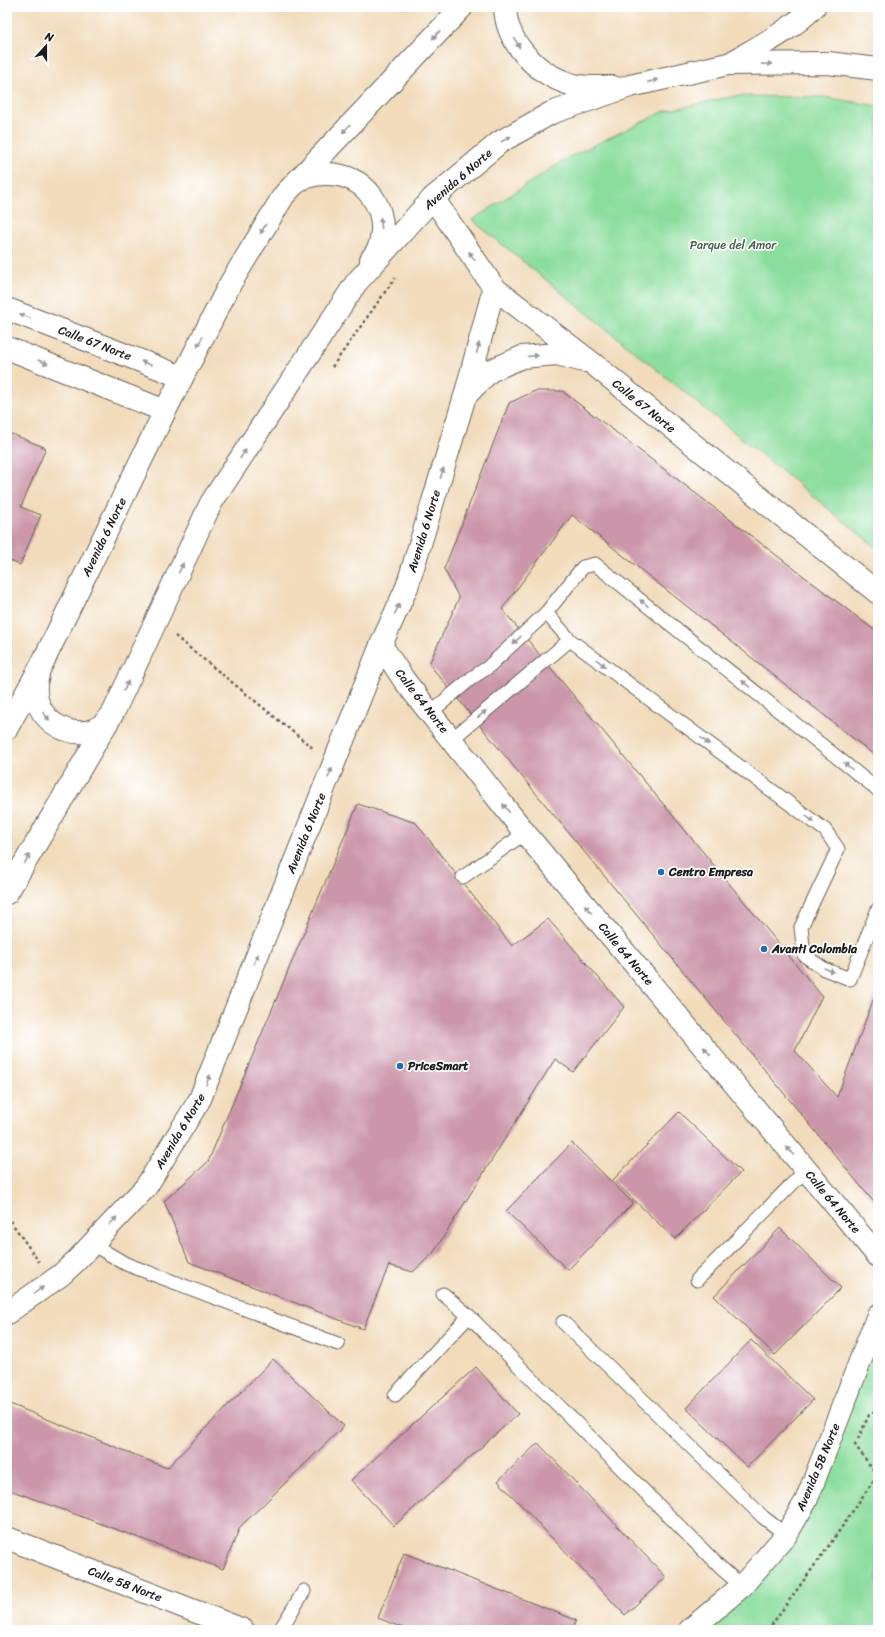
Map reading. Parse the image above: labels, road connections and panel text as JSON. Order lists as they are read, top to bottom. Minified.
{"streets":{"street":["Avenida 6 Norte","Calle 67 Norte","Calle 64 Norte","Avenida 5B Norte","Calle 58 Norte"]},"crossings":[["Avenida 6 Norte","Calle 67 Norte"],["Avenida 6 Norte","Calle 64 Norte"]],"one_way":["Calle 64 Norte"],"parks":["Parque del Amor"],"places":["Centro Empresa","Avanti Colombia","PriceSmart"],"north":"top"}
